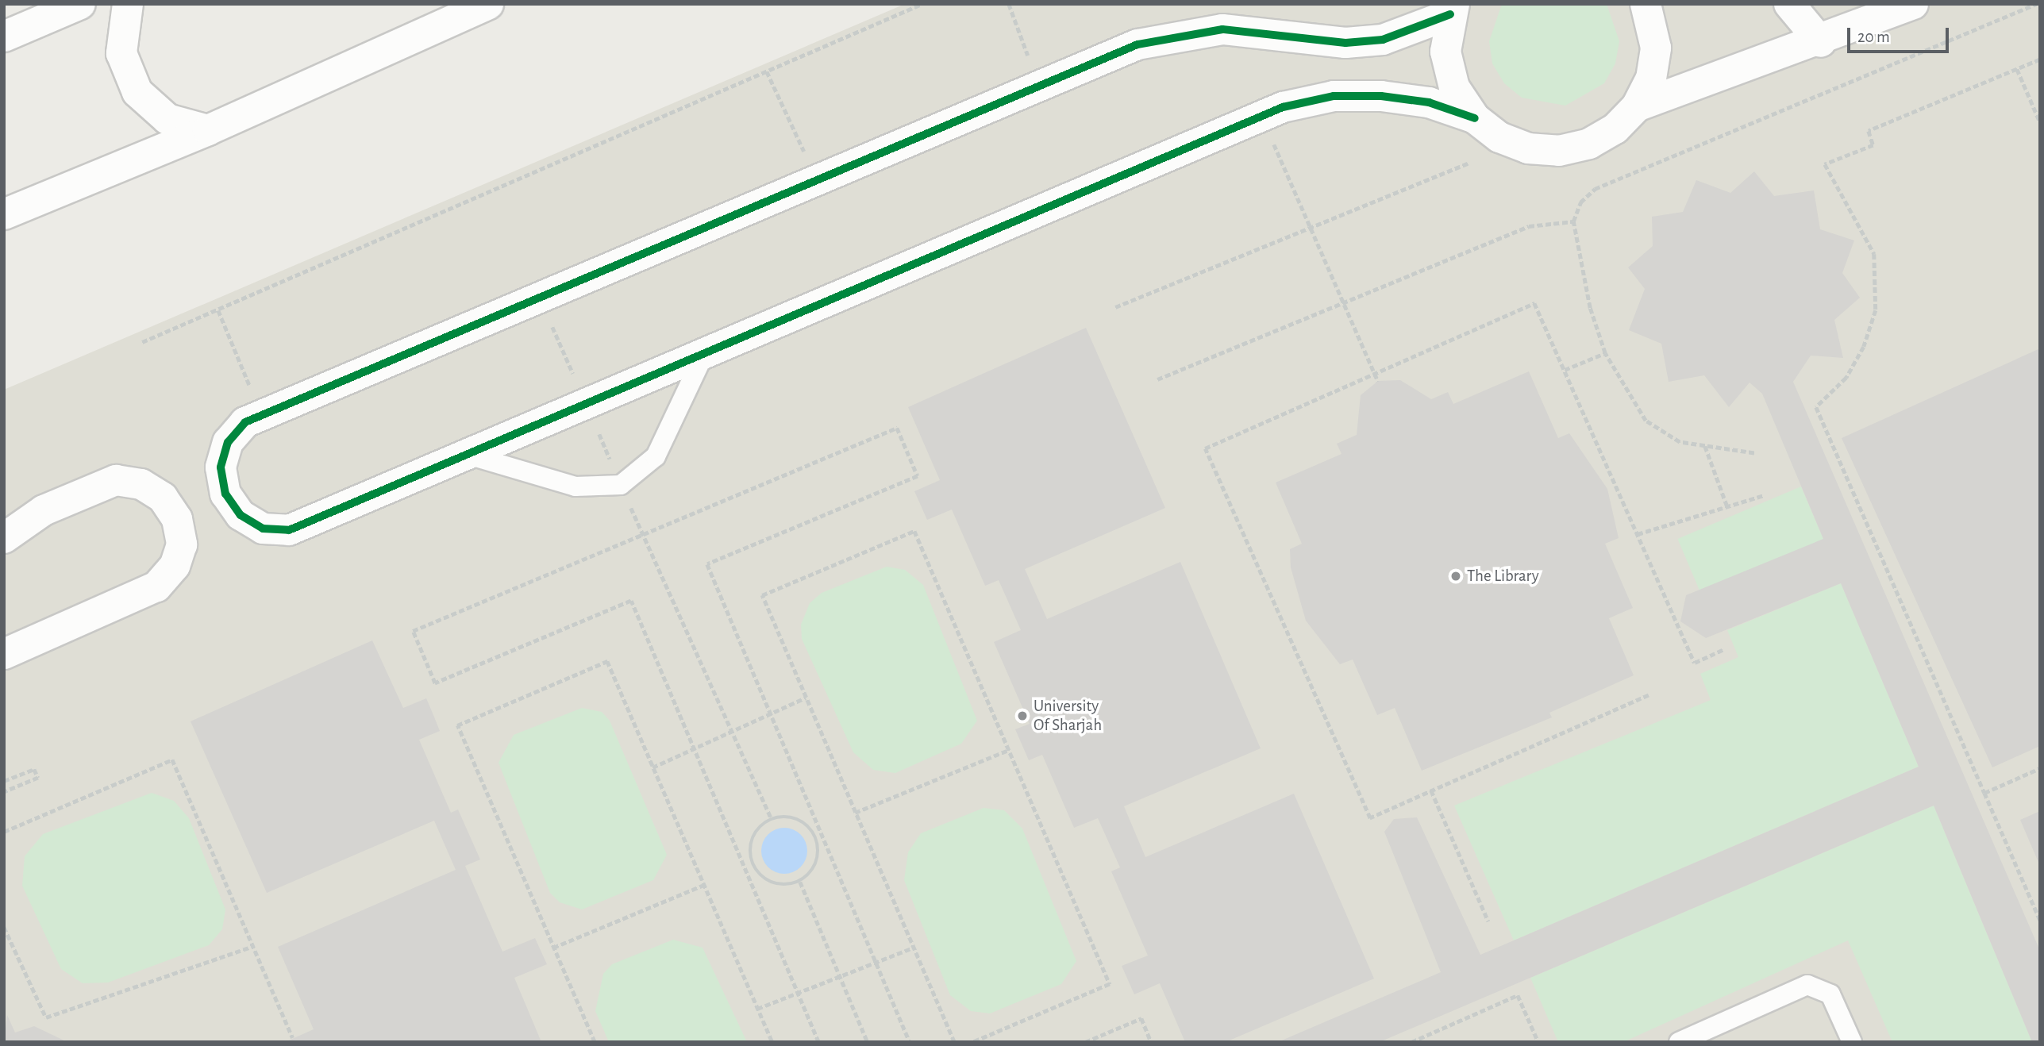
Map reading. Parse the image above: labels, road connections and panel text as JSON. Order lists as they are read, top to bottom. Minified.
{"places":["The Library","University Of Sharjah"],"scale_bar":"20 m"}
